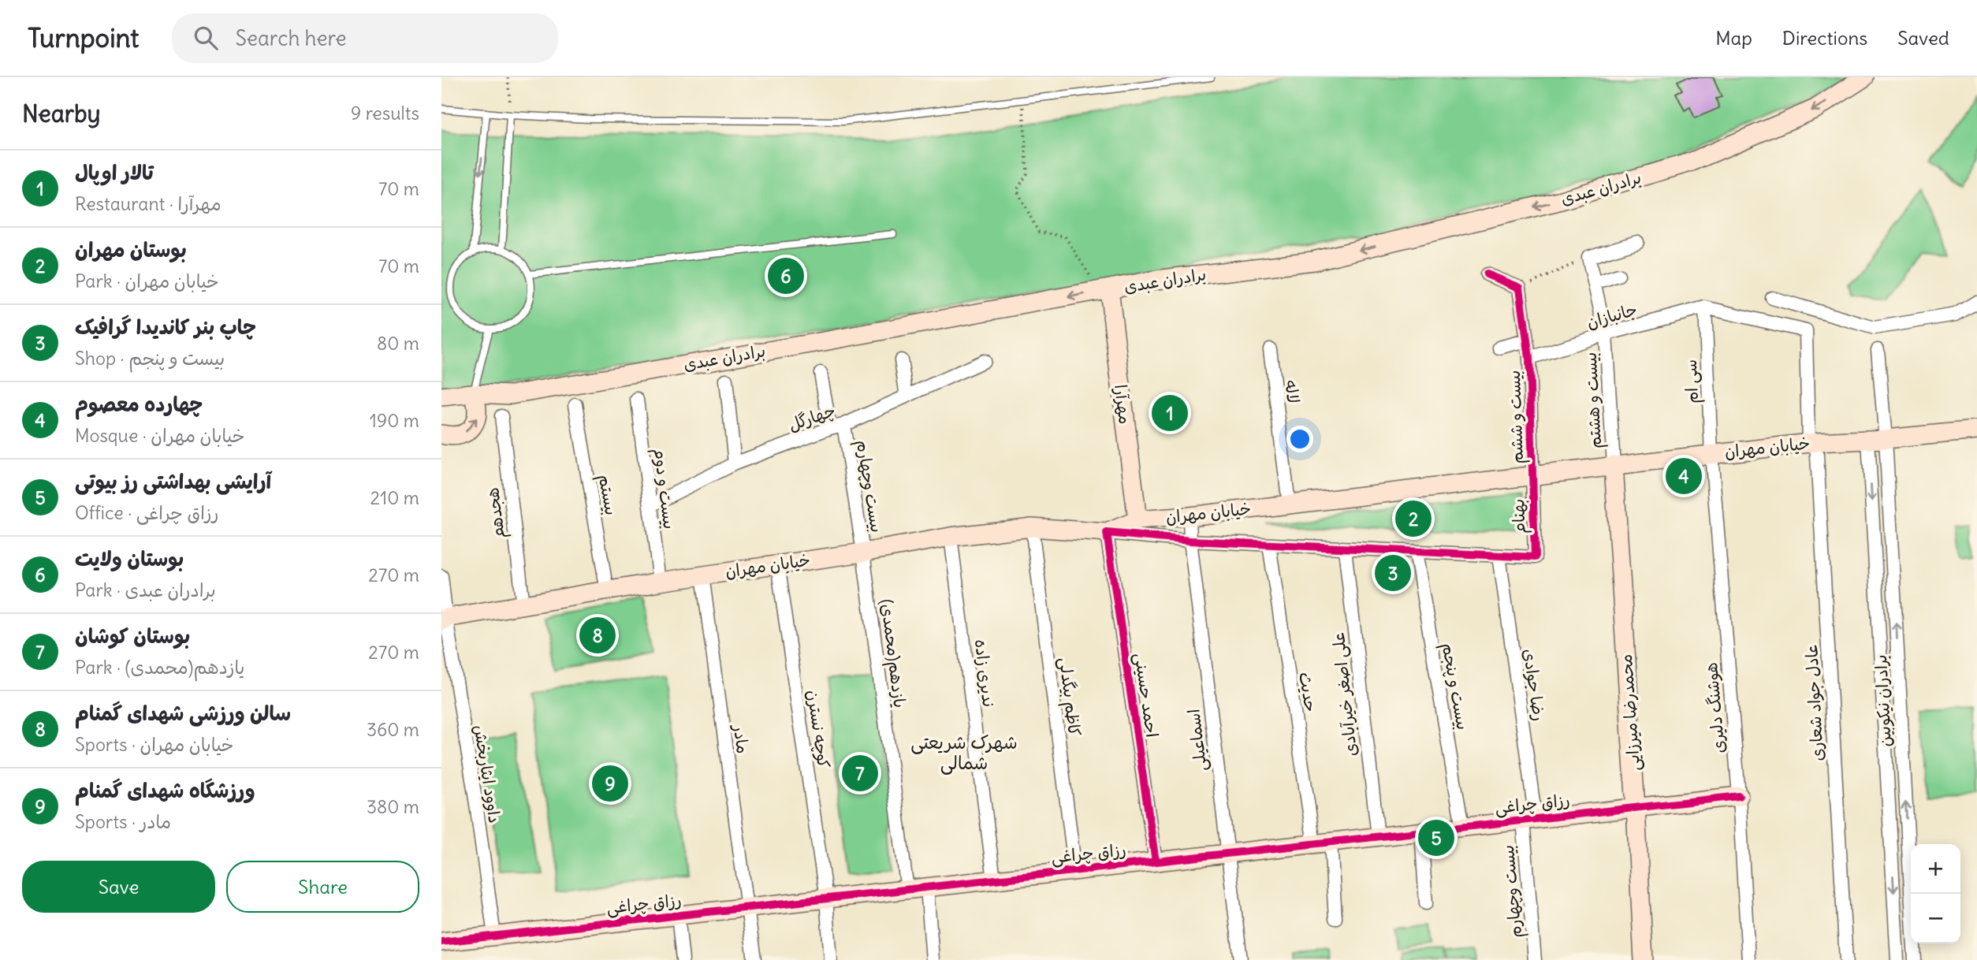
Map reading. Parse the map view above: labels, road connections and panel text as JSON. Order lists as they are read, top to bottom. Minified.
{"streets":{"main road":["برادران عبدی","مهرآرا","خیابان مهران","محمدرضا میرزایی","رزاق چراغی"],"street":["جانبازان","سی ام","لاله","بیست و هشتم","بیست و ششم","چهارگل","بیست وچهارم","بیست و دوم","بیستم","هجدهم","بهنام","یازدهم(محمدی)","ندیری زاده","رضا جوادی","بیست و پنجم","حدیث","علی اصغر خیرآبادی","احمد حسینی","کاظم بیگدلی","برادران نیکوبین","عادل جواد شعاری","هوشنگ دلیری","کوچه نسترن","مادر","اسماعیلی","داوود ایثاربخش"]},"crossings":[["برادران عبدی","مهرآرا"],["جانبازان","سی ام"],["جانبازان","بیست و هشتم"],["جانبازان","بیست و ششم"],["جانبازان","عادل جواد شعاری"],["سی ام","خیابان مهران"],["سی ام","عادل جواد شعاری"],["سی ام","هوشنگ دلیری"],["لاله","خیابان مهران"],["بیست و هشتم","خیابان مهران"],["بیست و هشتم","محمدرضا میرزایی"],["مهرآرا","خیابان مهران"],["بیست و ششم","خیابان مهران"],["بیست و ششم","بهنام"],["چهارگل","بیست وچهارم"],["چهارگل","بیست و دوم"],["خیابان مهران","بیست وچهارم"],["خیابان مهران","بیست و دوم"],["خیابان مهران","بیستم"],["خیابان مهران","هجدهم"],["خیابان مهران","بهنام"],["خیابان مهران","یازدهم(محمدی)"],["خیابان مهران","ندیری زاده"],["خیابان مهران","احمد حسینی"],["خیابان مهران","کاظم بیگدلی"],["خیابان مهران","برادران نیکوبین"],["خیابان مهران","عادل جواد شعاری"],["خیابان مهران","هوشنگ دلیری"],["خیابان مهران","محمدرضا میرزایی"],["خیابان مهران","کوچه نسترن"],["خیابان مهران","مادر"],["خیابان مهران","اسماعیلی"],["خیابان مهران","داوود ایثاربخش"],["بیست وچهارم","یازدهم(محمدی)"],["بیست وچهارم","رضا جوادی"],["بیست وچهارم","رزاق چراغی"],["بهنام","رضا جوادی"],["یازدهم(محمدی)","رزاق چراغی"],["ندیری زاده","رزاق چراغی"],["رضا جوادی","رزاق چراغی"],["بیست و پنجم","رزاق چراغی"],["حدیث","رزاق چراغی"],["علی اصغر خیرآبادی","رزاق چراغی"],["احمد حسینی","رزاق چراغی"],["کاظم بیگدلی","رزاق چراغی"],["هوشنگ دلیری","رزاق چراغی"],["محمدرضا میرزایی","رزاق چراغی"],["کوچه نسترن","رزاق چراغی"],["مادر","رزاق چراغی"],["اسماعیلی","رزاق چراغی"],["داوود ایثاربخش","رزاق چراغی"]],"one_way":["برادران عبدی"],"districts":["شهرک شریعتی شمالی"],"page":{"header":"Turnpoint","search":"Search here","nav":["Map","Directions","Saved"],"heading":["Nearby","9 results"],"list":[{"mark":"1","name":"تالار اوپال","note":"Restaurant · مهرآرا","value":"70 m"},{"mark":"2","name":"بوستان مهران","note":"Park · خیابان مهران","value":"70 m"},{"mark":"3","name":"چاپ بنر کاندیدا گرافیک","note":"Shop · بیست و پنجم","value":"80 m"},{"mark":"4","name":"چهارده معصوم","note":"Mosque · خیابان مهران","value":"190 m"},{"mark":"5","name":"آرایشی بهداشتی رز بیوتی","note":"Office · رزاق چراغی","value":"210 m"},{"mark":"6","name":"بوستان ولایت","note":"Park · برادران عبدی","value":"270 m"},{"mark":"7","name":"بوستان کوشان","note":"Park · یازدهم(محمدی)","value":"270 m"},{"mark":"8","name":"سالن ورزشی شهدای گمنام","note":"Sports · خیابان مهران","value":"360 m"},{"mark":"9","name":"ورزشگاه شهدای گمنام","note":"Sports · مادر","value":"380 m"}],"pins":["6","1","4","2","3","8","7","9","5"],"buttons":["Save","Share"],"map_buttons":["+","−"]}}
